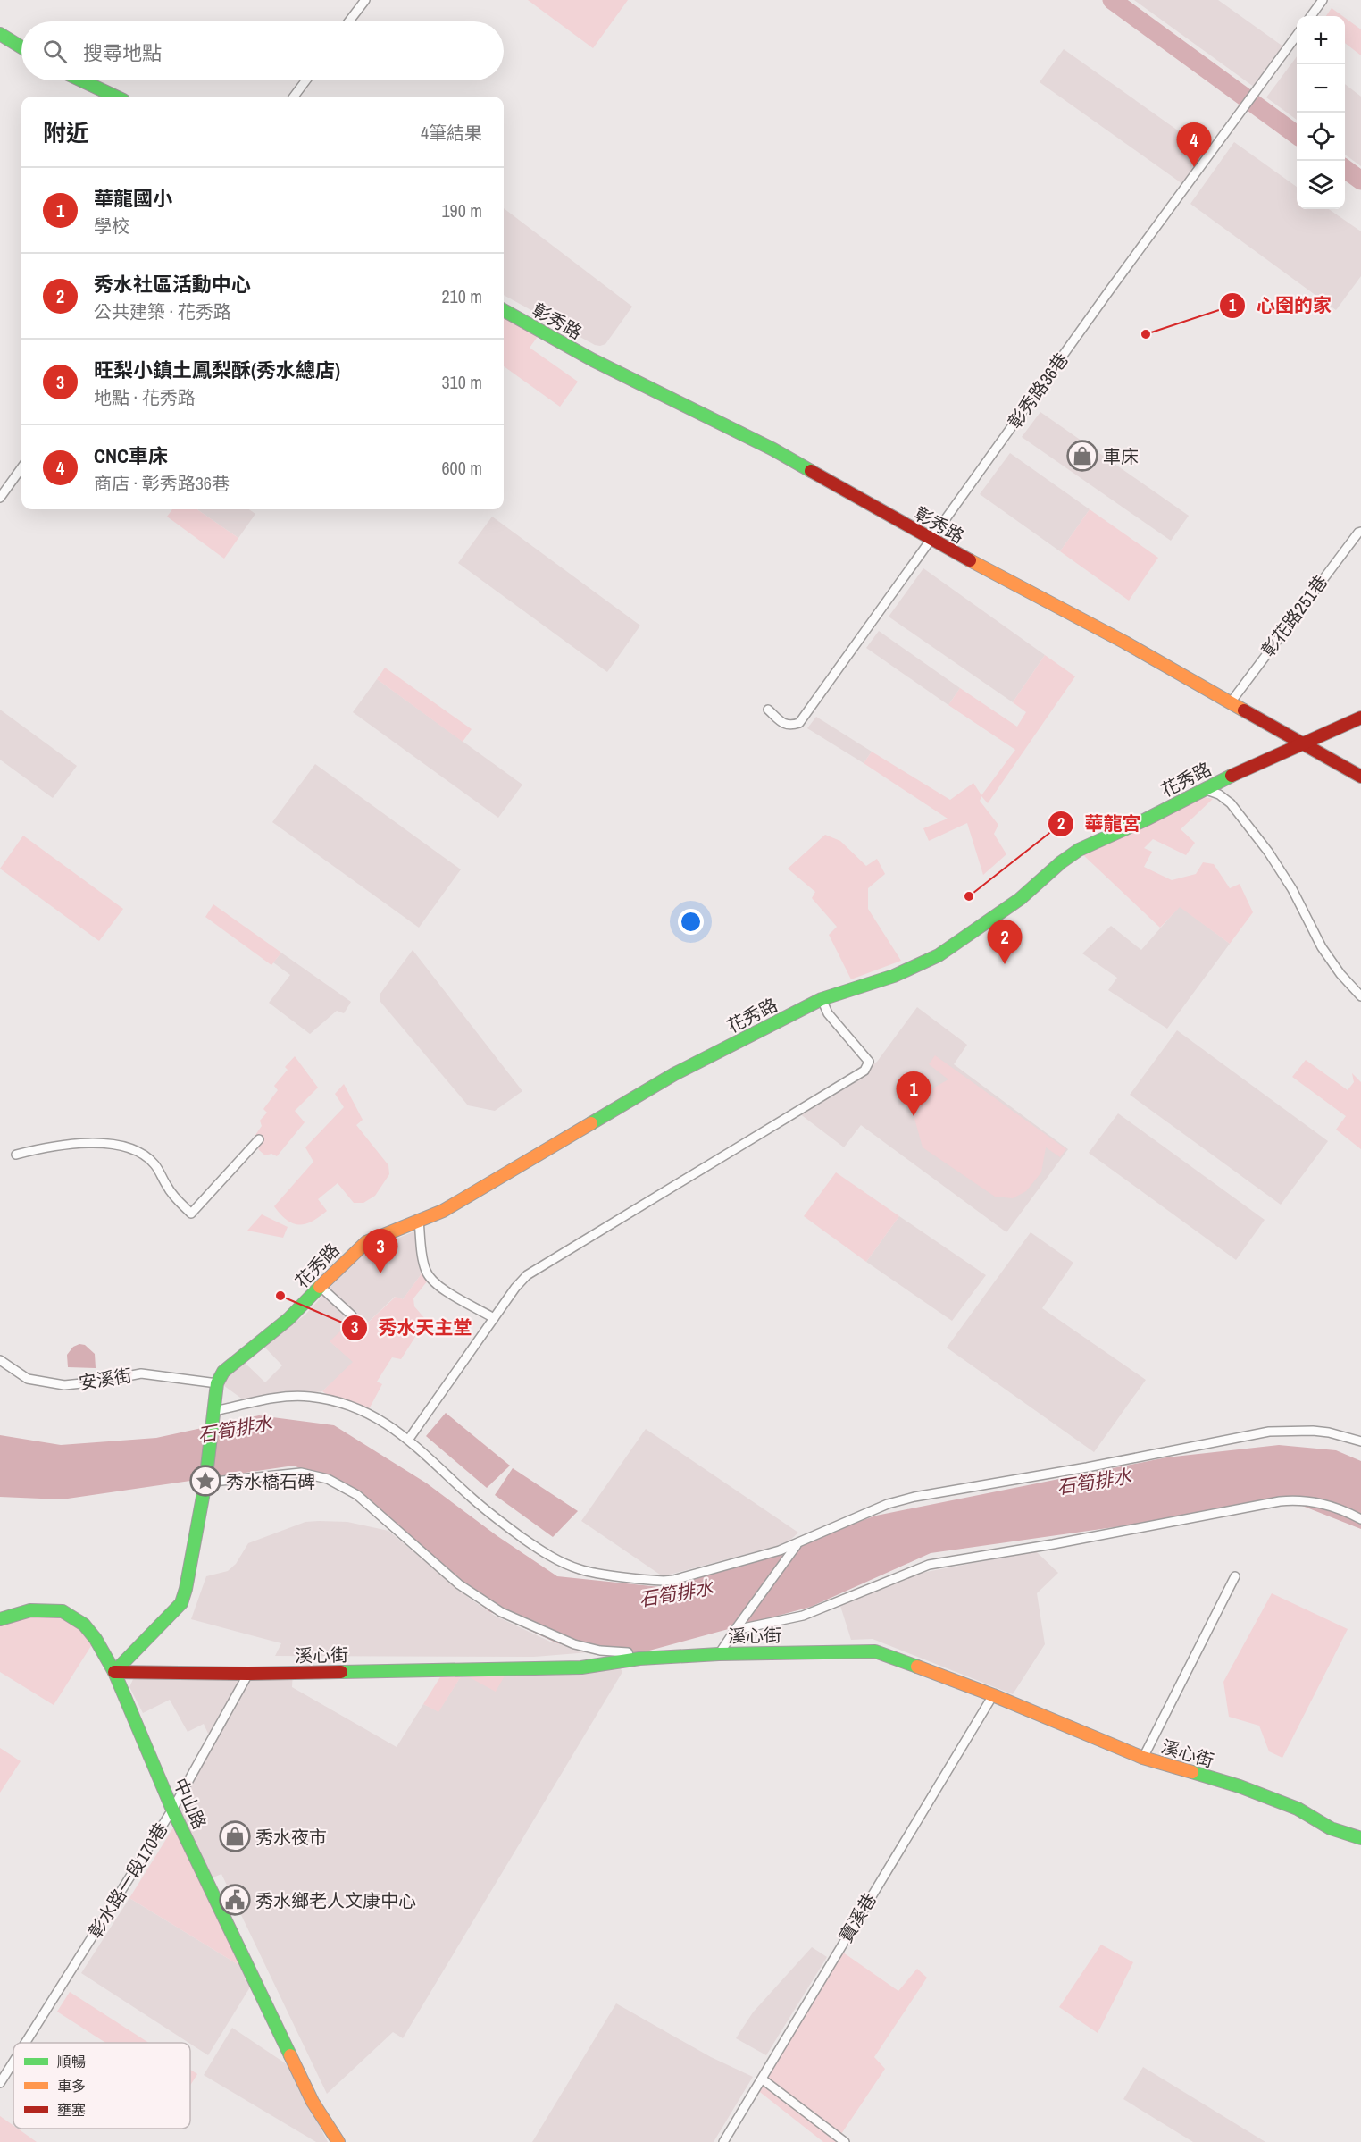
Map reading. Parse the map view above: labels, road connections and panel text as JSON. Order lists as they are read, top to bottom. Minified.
{"streets":{"street":["彰秀路","彰秀路36巷","彰花路251巷","花秀路","安溪街","溪心街","中山路","彰水路一段170巷","寶溪巷"]},"crossings":[["彰秀路","彰秀路36巷"],["彰秀路","彰花路251巷"],["彰秀路","花秀路"],["花秀路","安溪街"],["溪心街","中山路"],["溪心街","彰水路一段170巷"],["溪心街","寶溪巷"],["中山路","彰水路一段170巷"]],"water":["石筍排水"],"places":{"other":["心囹的家","華龍宮","秀水天主堂"],"shop":["車床","秀水夜市"],"place":["秀水橋石碑"],"public building":["秀水鄉老人文康中心"]},"legend":["順暢","車多","壅塞"],"page":{"map_buttons":["+","−"],"search":"搜尋地點","heading":["附近","4筆結果"],"pins":["4","2","1","3"],"list":[{"mark":"1","name":"華龍國小","note":"學校","value":"190 m"},{"mark":"2","name":"秀水社區活動中心","note":"公共建築 · 花秀路","value":"210 m"},{"mark":"3","name":"旺梨小鎮土鳳梨酥(秀水總店)","note":"地點 · 花秀路","value":"310 m"},{"mark":"4","name":"CNC車床","note":"商店 · 彰秀路36巷","value":"600 m"}]}}
